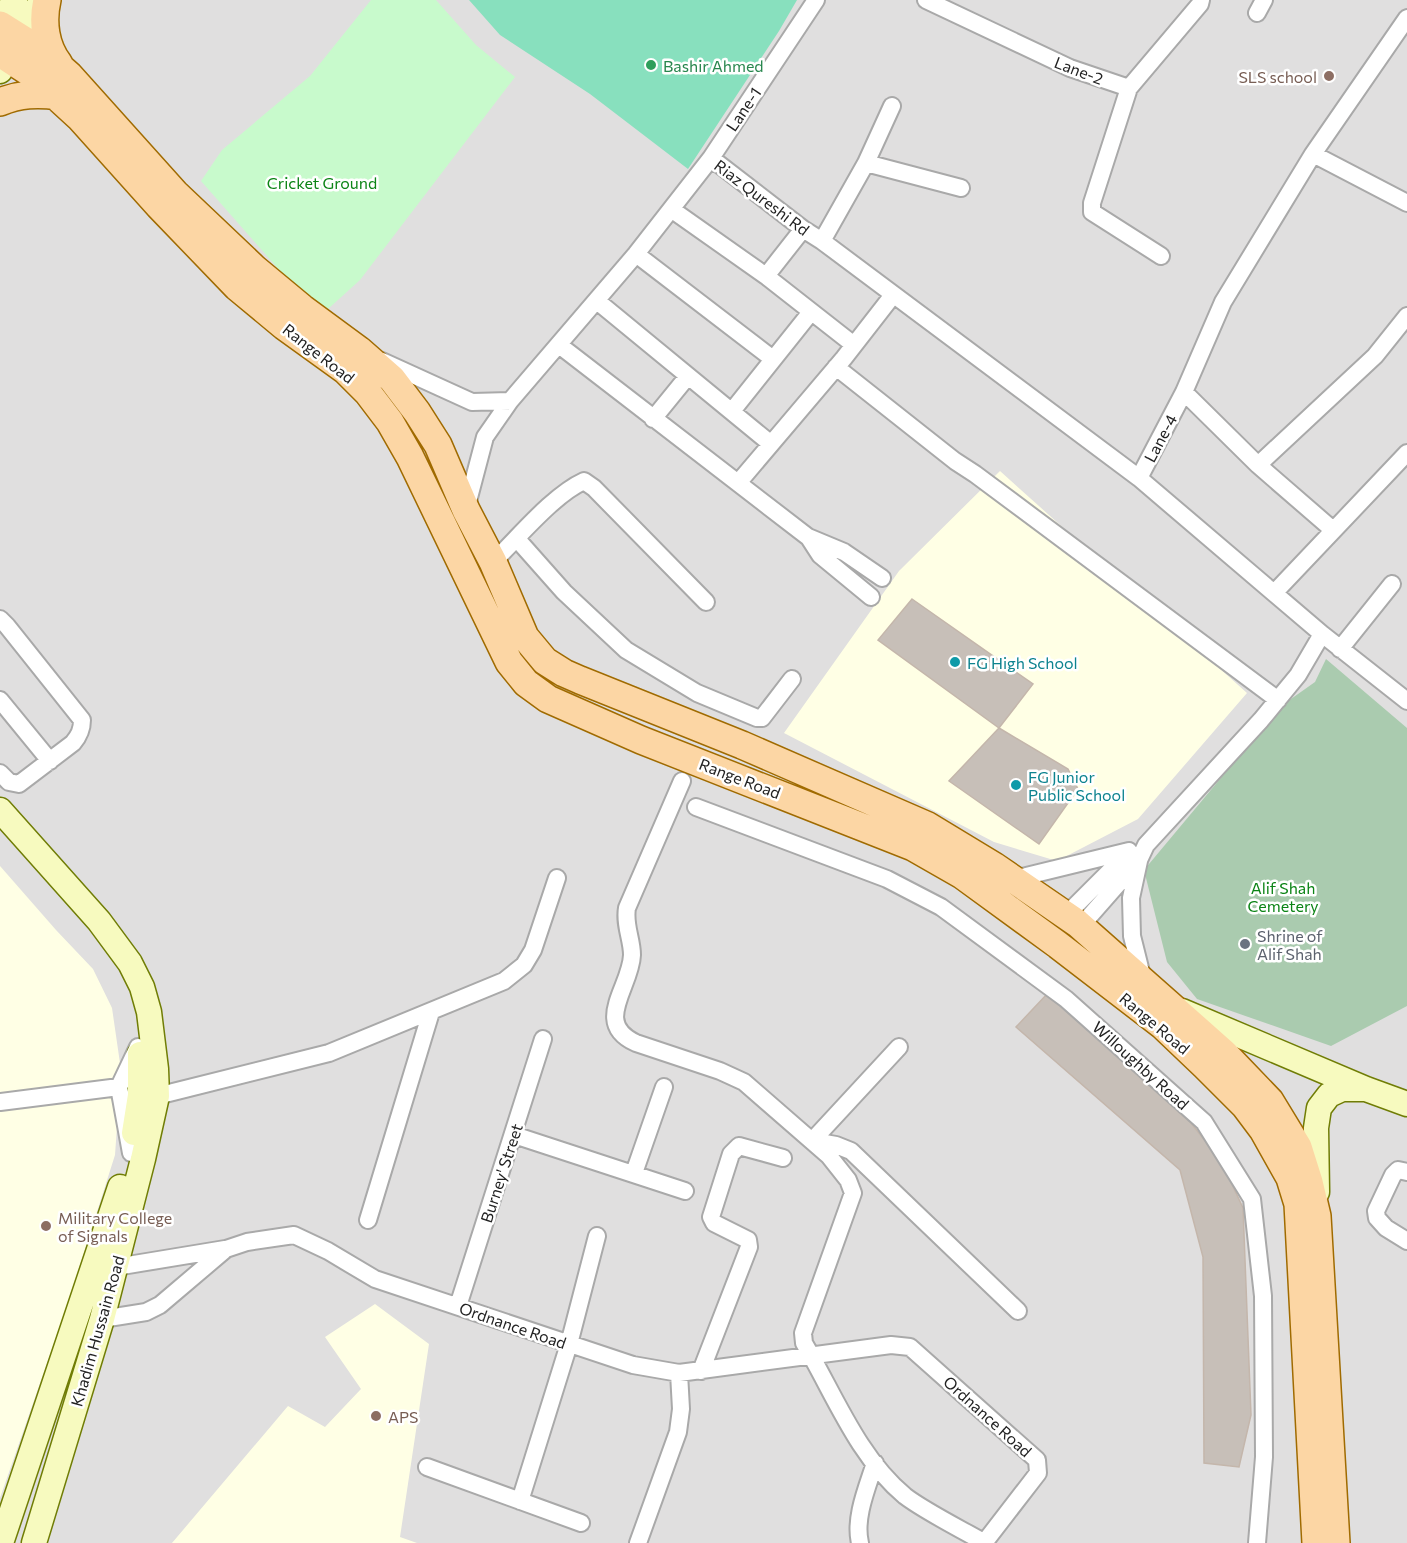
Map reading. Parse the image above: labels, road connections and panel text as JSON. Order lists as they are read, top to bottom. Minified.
{"streets":{"main road":["Range Road","Khadim Hussain Road"],"street":["Lane-2","Lane-1","Riaz Qureshi Rd","Lane-4","Willoughby Road","Burney' Street","Ordnance Road"]},"crossings":[["Lane-1","Riaz Qureshi Rd"],["Riaz Qureshi Rd","Lane-4"],["Burney' Street","Ordnance Road"],["Ordnance Road","Khadim Hussain Road"]],"parks":["Cricket Ground","Alif Shah Cemetery"],"places":["Bashir Ahmed","SLS school","FG High School","FG Junior Public School","Shrine of Alif Shah","Military College of Signals","APS"]}
